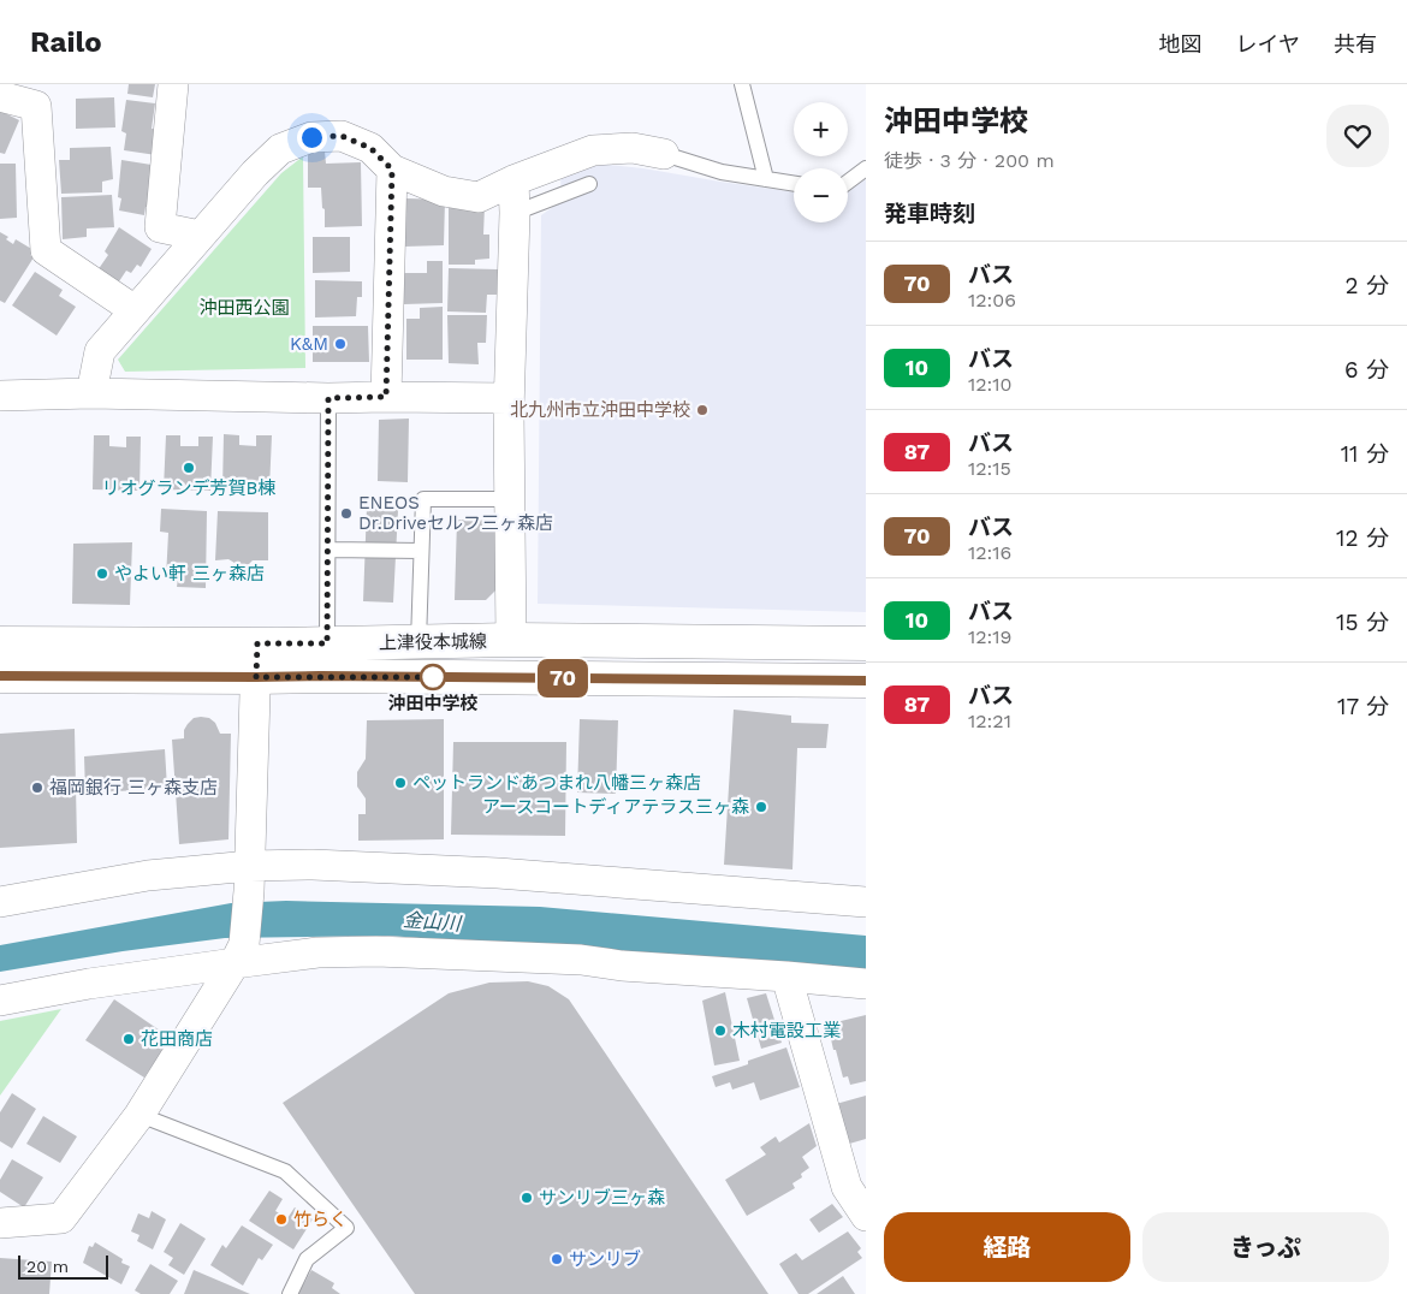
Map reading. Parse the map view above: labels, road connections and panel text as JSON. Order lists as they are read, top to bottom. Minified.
{"streets":{"street":["上津役本城線"]},"water":["金山川"],"parks":["沖田西公園"],"places":["K&M","北九州市立沖田中学校","リオグランデ芳賀B棟","ENEOS Dr.Driveセルフ三ヶ森店","やよい軒 三ヶ森店","沖田中学校","ペットランドあつまれ八幡三ヶ森店","福岡銀行 三ヶ森支店","アースコートディアテラス三ヶ森","木村電設工業","花田商店","サンリブ三ヶ森","竹らく","サンリブ"],"lines":["bus line 70"],"scale_bar":"20 m","page":{"header":"Railo","nav":["地図","レイヤ","共有"],"on_map":"70","heading":[["沖田中学校","徒歩 · 3 分 · 200 m"],"発車時刻"],"map_buttons":["+","−"],"list":[{"mark":"70","name":"バス","note":"12:06","value":"2 分"},{"mark":"10","name":"バス","note":"12:10","value":"6 分"},{"mark":"87","name":"バス","note":"12:15","value":"11 分"},{"mark":"70","name":"バス","note":"12:16","value":"12 分"},{"mark":"10","name":"バス","note":"12:19","value":"15 分"},{"mark":"87","name":"バス","note":"12:21","value":"17 分"}],"buttons":["経路","きっぷ"],"scale":"20 m"}}
